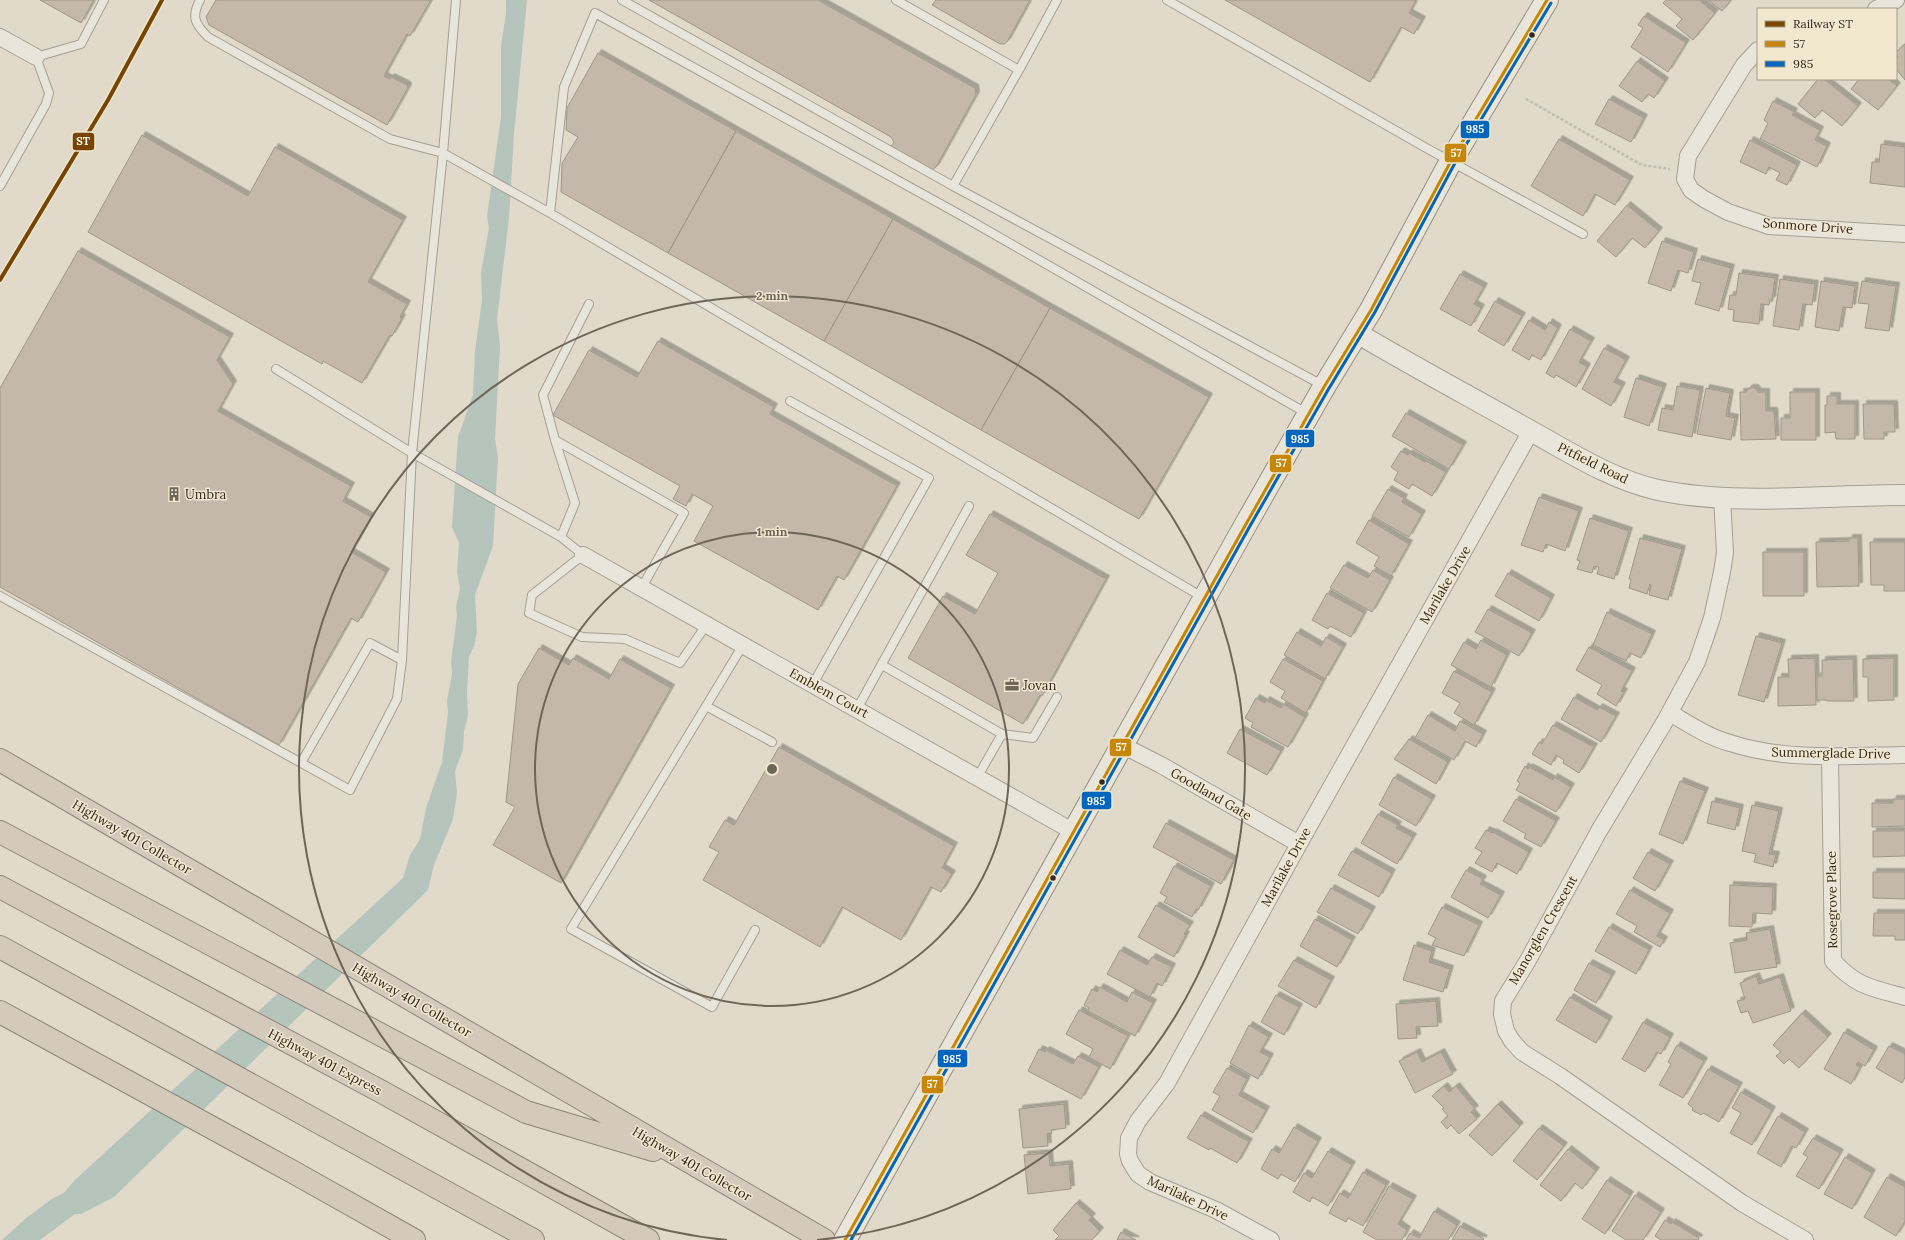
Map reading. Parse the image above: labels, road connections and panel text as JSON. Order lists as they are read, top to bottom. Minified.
{"streets":{"highway":["Highway 401 Collector","Highway 401 Express"],"street":["Sonmore Drive","Pitfield Road","Marilake Drive","Emblem Court","Summerglade Drive","Goodland Gate","Rosegrove Place","Manorglen Crescent"]},"crossings":[["Pitfield Road","Marilake Drive"],["Pitfield Road","Manorglen Crescent"],["Marilake Drive","Goodland Gate"],["Summerglade Drive","Rosegrove Place"],["Summerglade Drive","Manorglen Crescent"]],"places":{"building":["Umbra"],"office":["Jovan"]},"lines":["rail line ST","transit line 57","transit line 985"],"legend":["Railway ST","57","985"],"rings":["2 min","1 min"]}
